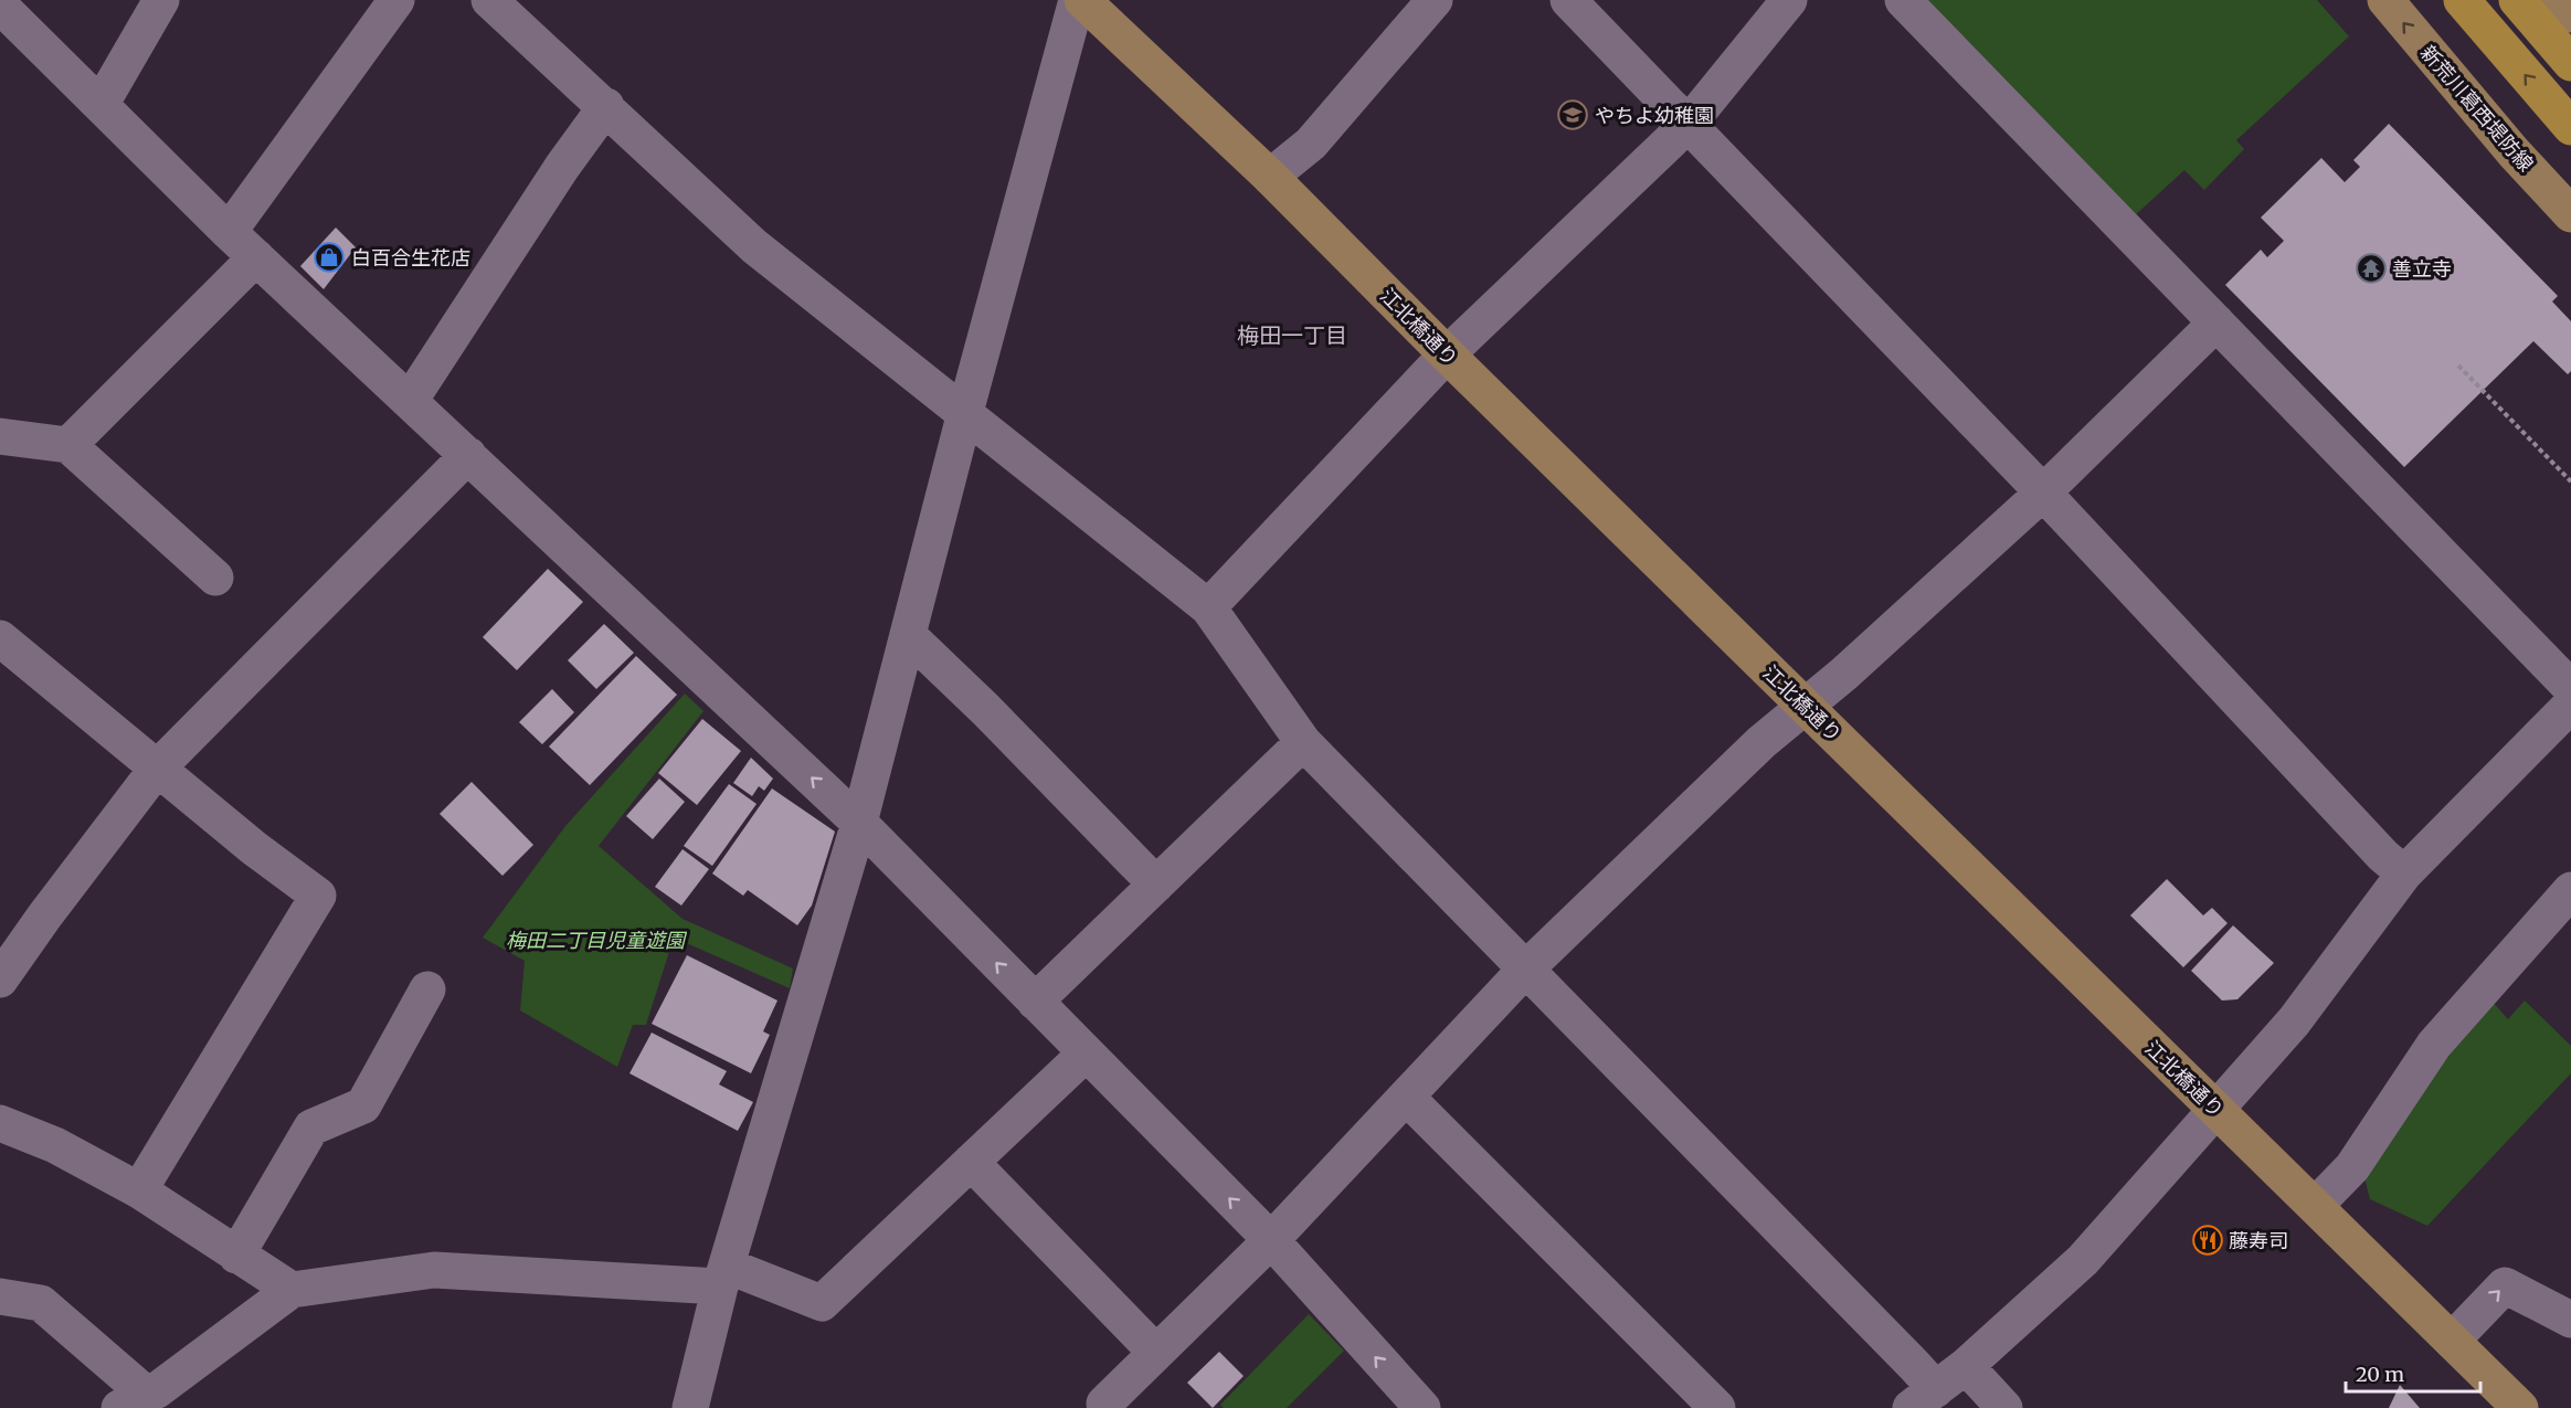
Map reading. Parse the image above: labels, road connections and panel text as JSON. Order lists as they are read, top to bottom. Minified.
{"streets":{"main road":["新荒川葛西堤防線","江北橋通り"]},"one_way":["新荒川葛西堤防線"],"districts":["梅田一丁目"],"parks":["梅田二丁目児童遊園"],"places":{"school or university":["やちよ幼稚園"],"shop":["白百合生花店"],"temple":["善立寺"],"restaurant":["藤寿司"]},"scale_bar":"20 m"}
